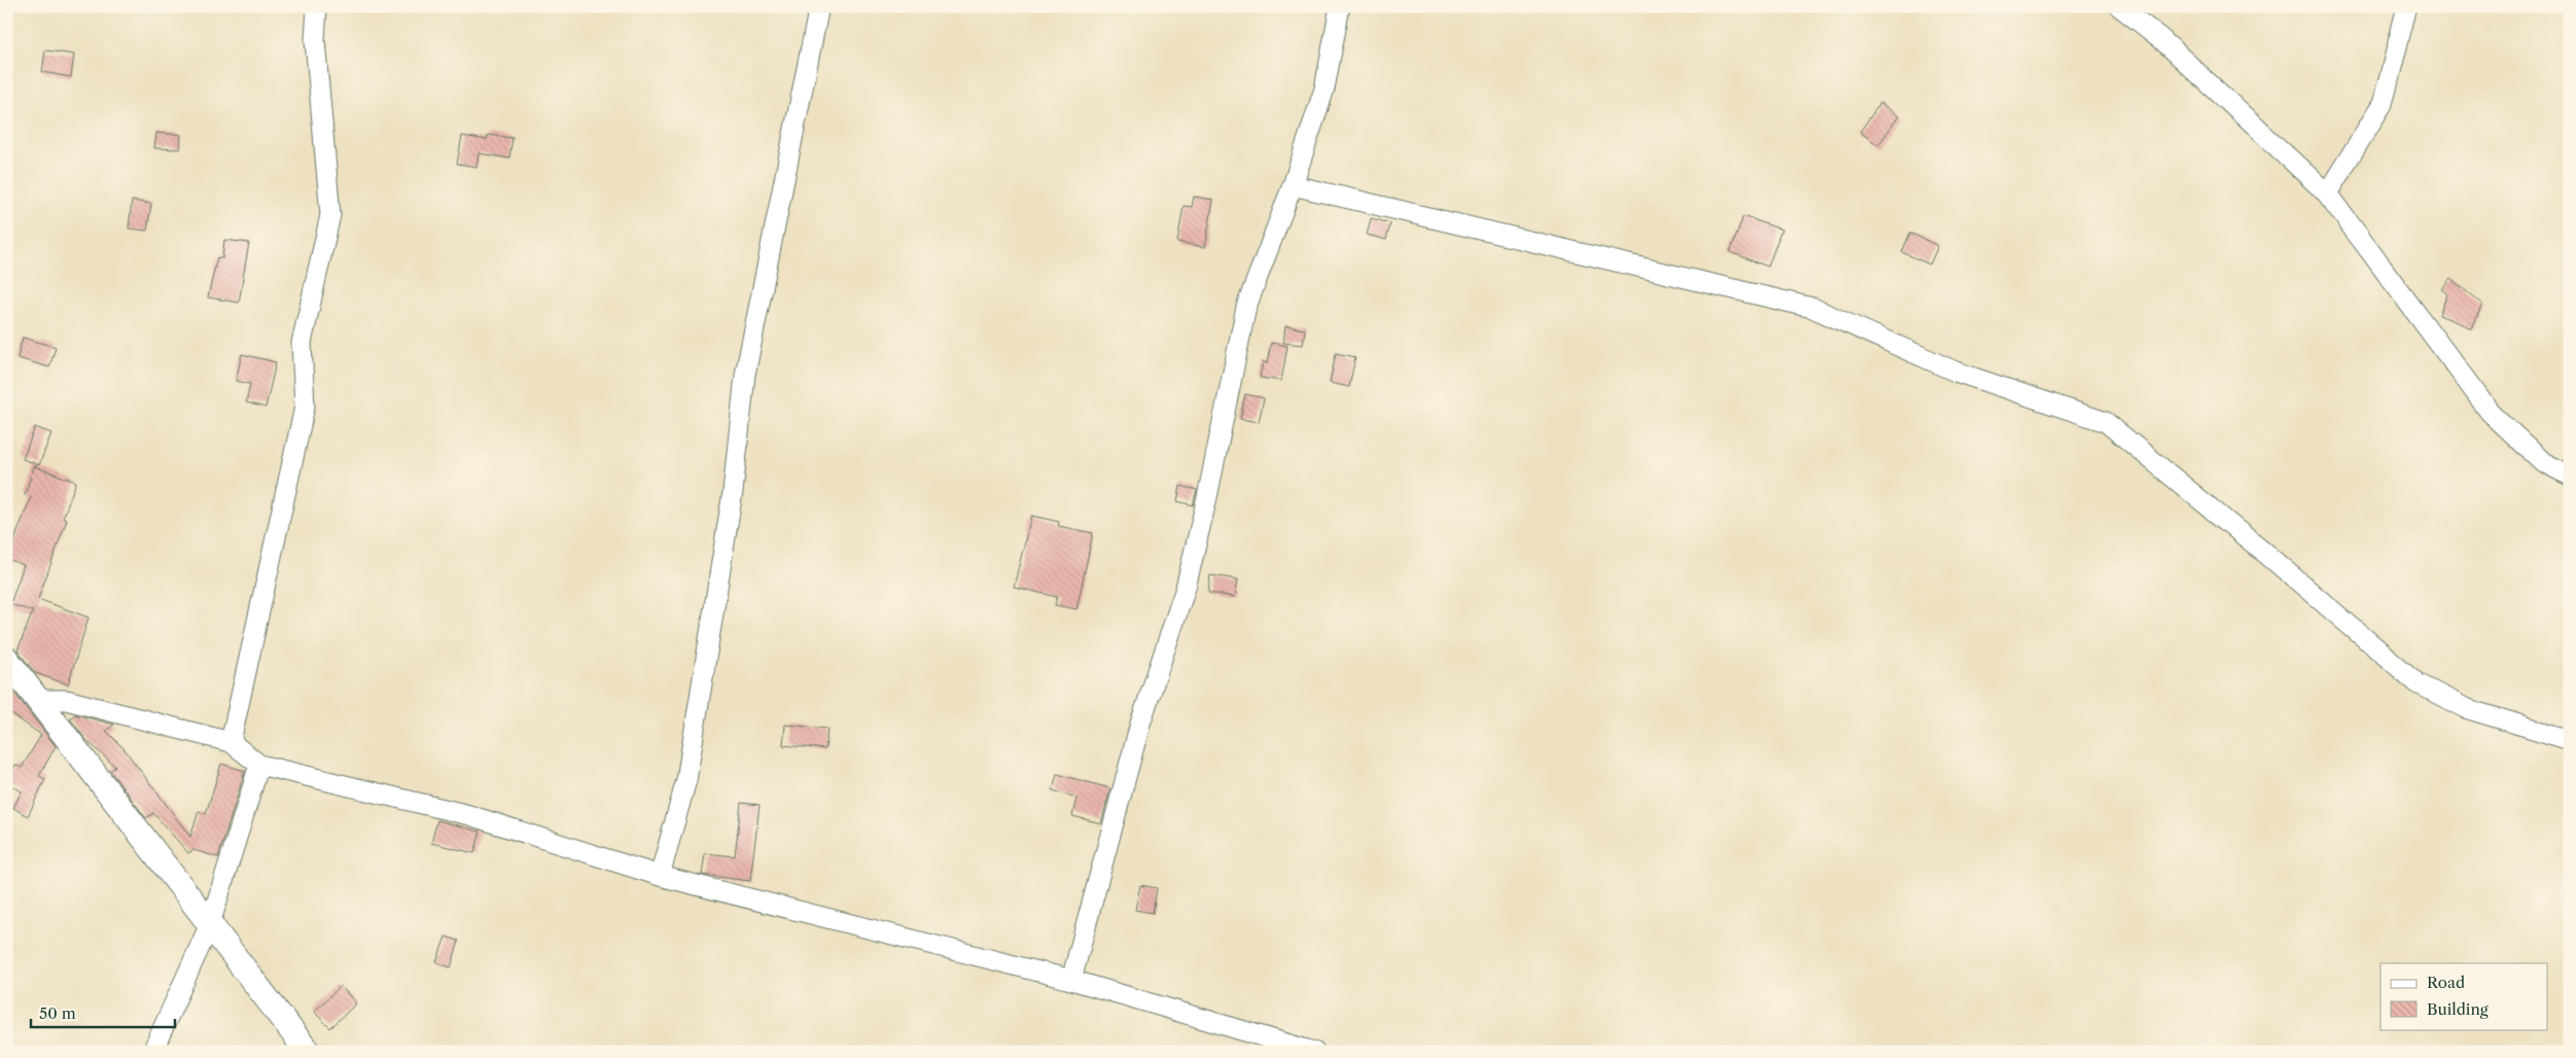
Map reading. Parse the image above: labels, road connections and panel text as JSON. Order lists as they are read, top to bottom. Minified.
{"legend":["Road","Building"],"scale_bar":"50 m"}
